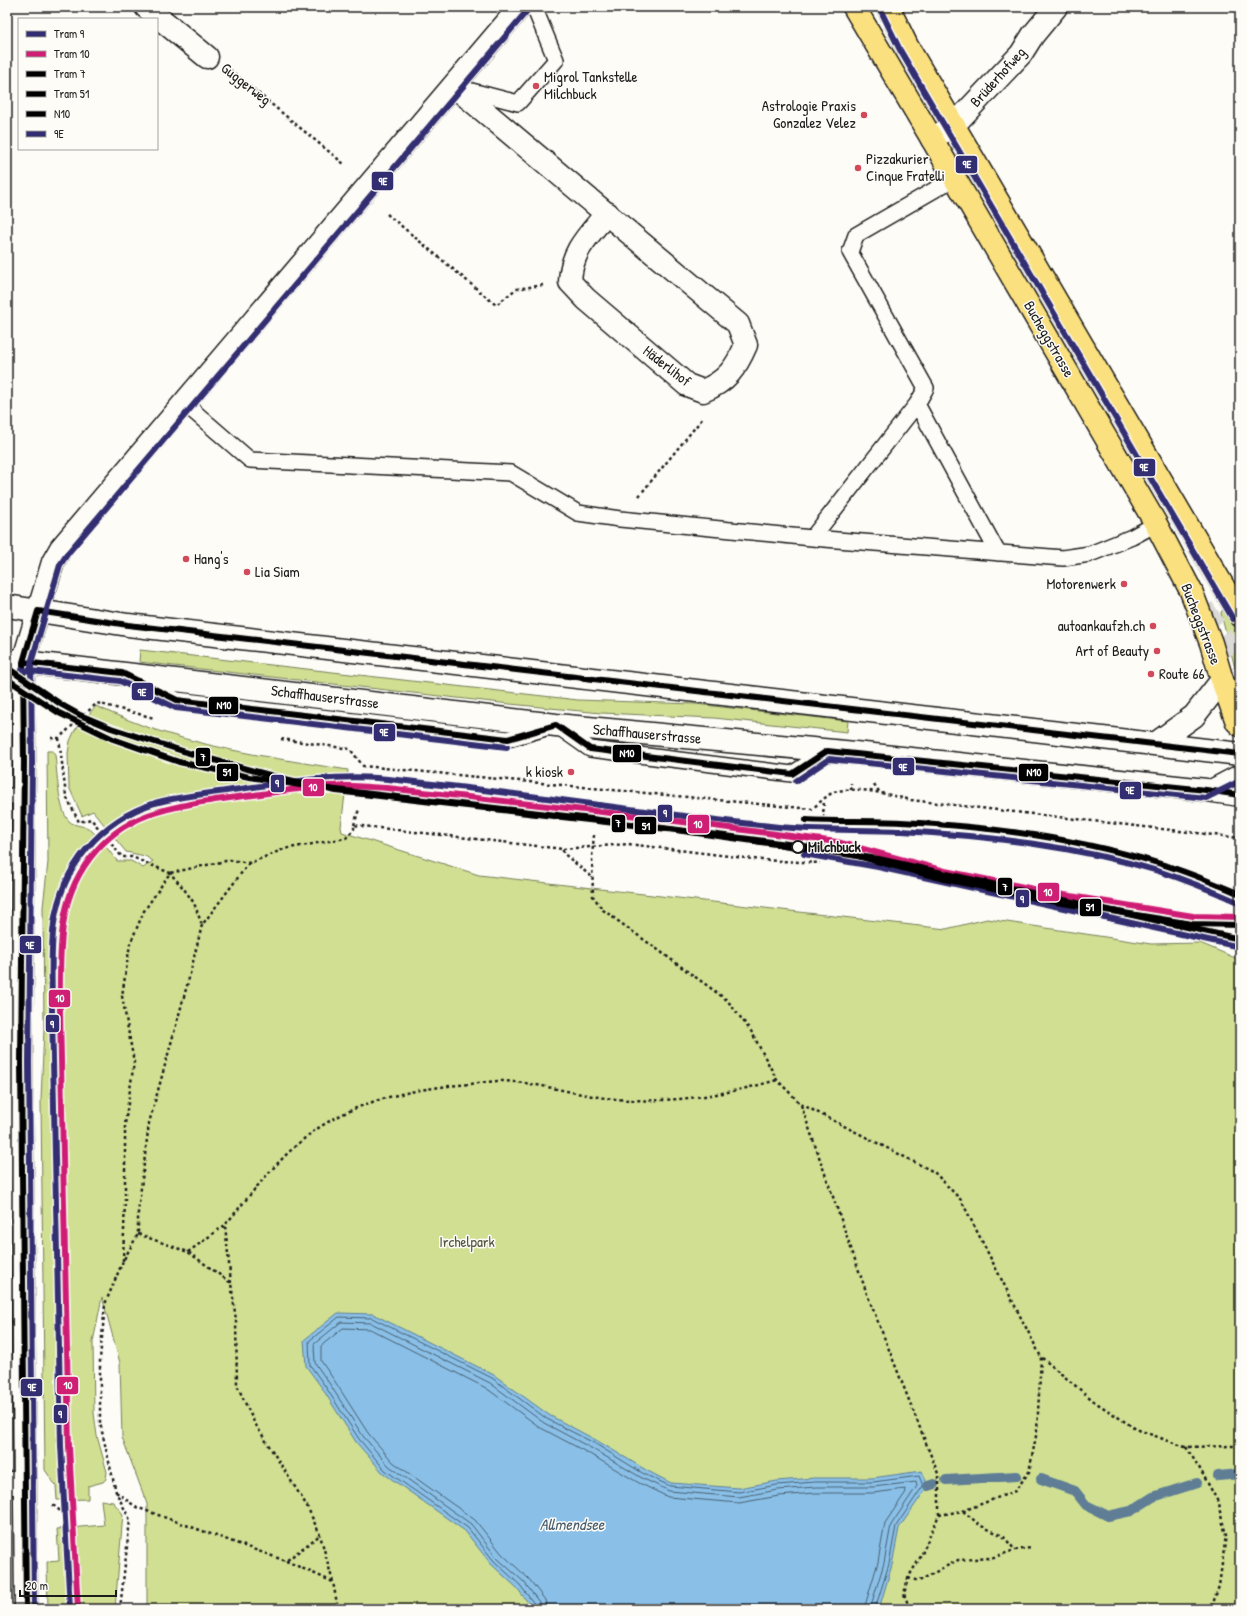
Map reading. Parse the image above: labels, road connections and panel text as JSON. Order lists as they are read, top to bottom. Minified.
{"streets":{"main road":["Bucheggstrasse"],"street":["Brüderhofweg","Guggerweg","Häderlihof","Schaffhauserstrasse"]},"crossings":[["Brüderhofweg","Bucheggstrasse"]],"water":["Allmendsee"],"parks":["Irchelpark"],"places":["Migrol Tankstelle Milchbuck","Astrologie Praxis Gonzalez Velez","Pizzakurier Cinque Fratelli","Hang's","Lia Siam","Motorenwerk","autoankaufzh.ch","Art of Beauty","Route 66","k kiosk","Milchbuck"],"lines":["transit line 9E","transit line N10","tram line 7","tram line 51","tram line 9","tram line 10"],"legend":["Tram 9","Tram 10","Tram 7","Tram 51","N10","9E"],"scale_bar":"20 m"}
